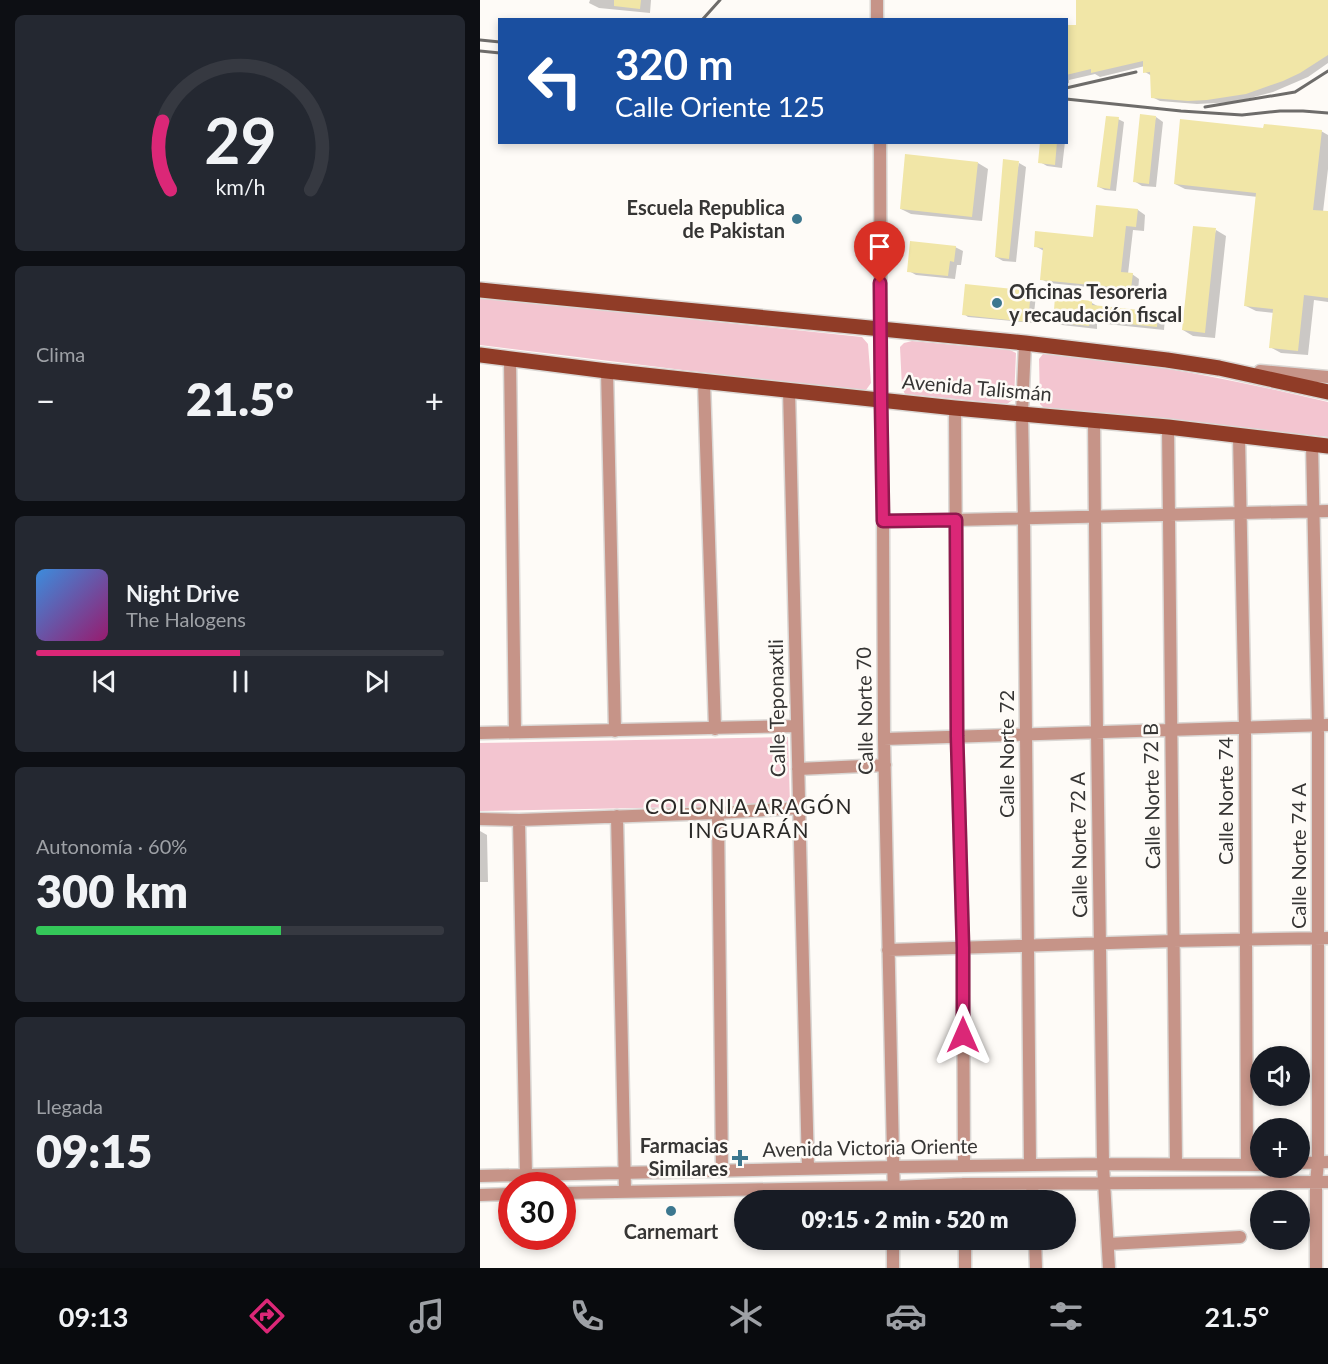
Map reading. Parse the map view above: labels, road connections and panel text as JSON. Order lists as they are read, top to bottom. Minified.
{"streets":{"main road":["Avenida Talismán"],"street":["Calle Teponaxtli","Calle Norte 70","Calle Norte 72","Calle Norte 72 B","Calle Norte 74","Calle Norte 72 A","Calle Norte 74 A","Avenida Victoria Oriente"]},"crossings":[["Avenida Talismán","Calle Teponaxtli"],["Avenida Talismán","Calle Norte 70"],["Avenida Talismán","Calle Norte 72"],["Avenida Talismán","Calle Norte 72 B"],["Avenida Talismán","Calle Norte 74"],["Avenida Talismán","Calle Norte 72 A"],["Avenida Talismán","Calle Norte 74 A"],["Calle Teponaxtli","Avenida Victoria Oriente"],["Calle Norte 70","Avenida Victoria Oriente"],["Calle Norte 72","Avenida Victoria Oriente"],["Calle Norte 72 B","Avenida Victoria Oriente"],["Calle Norte 72 A","Avenida Victoria Oriente"],["Calle Norte 74 A","Avenida Victoria Oriente"]],"districts":["COLONIA ARAGÓN INGUARÁN"],"places":{"other":["Escuela Republica de Pakistan","Oficinas Tesoreria y recaudación fiscal","Carnemart"],"health":["Farmacias Similares"]},"page":{"turn":["320 m","Calle Oriente 125"],"tile":["Clima",["Autonomía · 60%","300 km"],["Llegada","09:15"]],"heat":["−","21.5°","+"],"song":["Night Drive","The Halogens"],"map_buttons":["+","−"],"limit":"30","trip":"09:15 · 2 min · 520 m","tabs":["09:13","21.5°"],"gauge":["29","km/h"]}}
